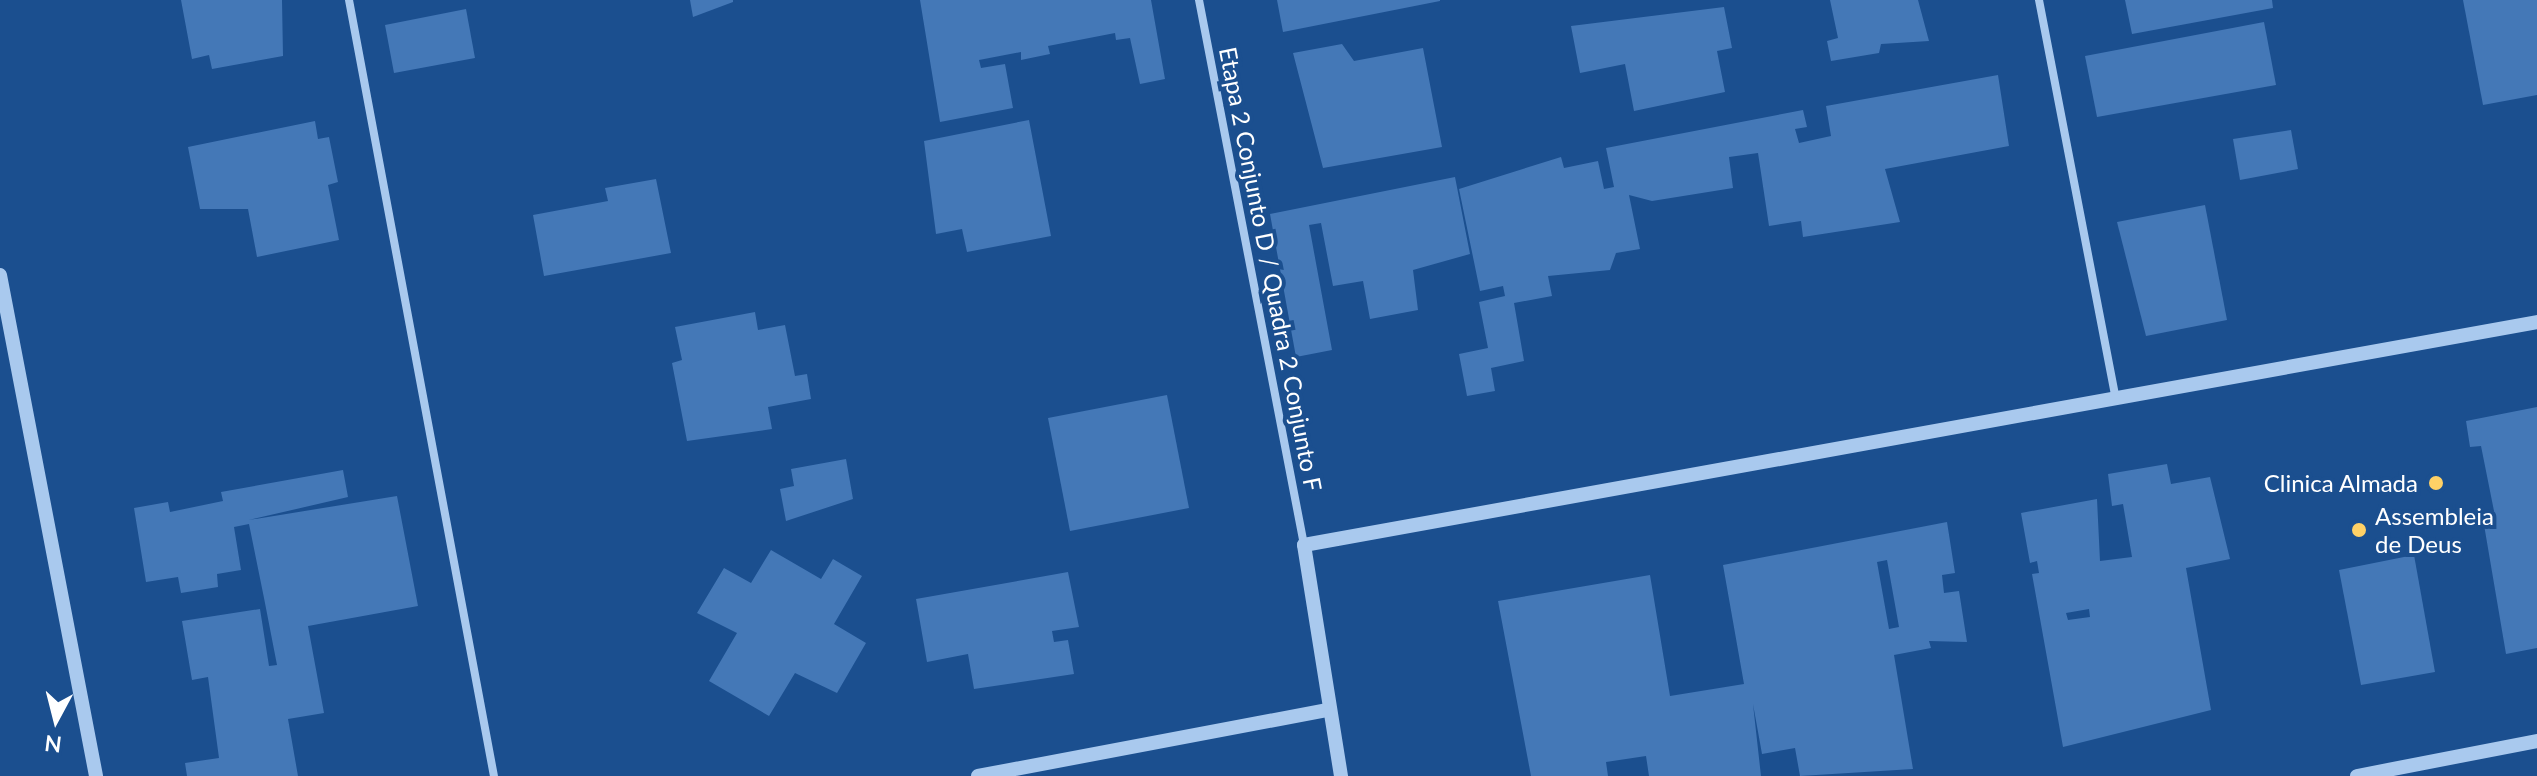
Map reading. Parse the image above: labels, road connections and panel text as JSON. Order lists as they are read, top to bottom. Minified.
{"streets":{"street":["Etapa 2 Conjunto D / Quadra 2 Conjunto F"]},"places":["Clinica Almada","Assembleia de Deus"],"north":"bottom"}
